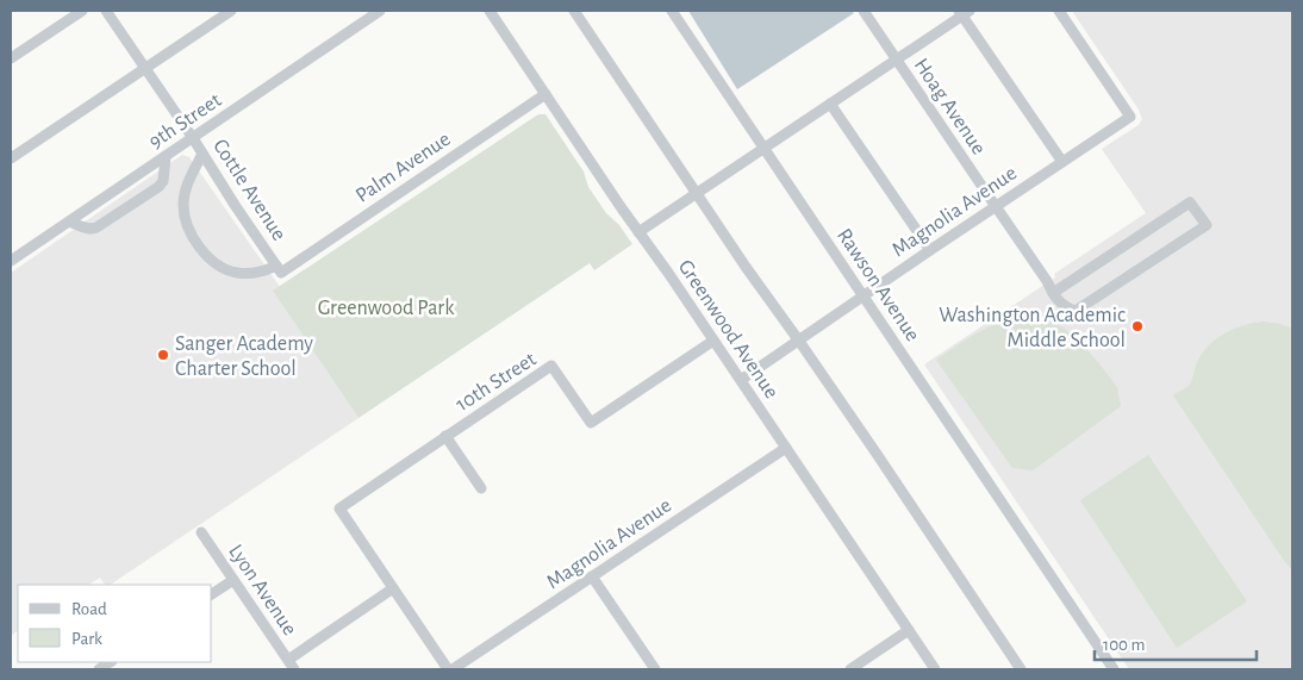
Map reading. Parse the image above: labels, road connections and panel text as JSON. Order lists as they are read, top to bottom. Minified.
{"streets":{"street":["Hoag Avenue","9th Street","Palm Avenue","Cottle Avenue","Magnolia Avenue","Rawson Avenue","Greenwood Avenue","10th Street","Lyon Avenue"]},"crossings":[["Hoag Avenue","Magnolia Avenue"],["9th Street","Cottle Avenue"],["Palm Avenue","Cottle Avenue"],["Palm Avenue","Greenwood Avenue"],["Magnolia Avenue","Rawson Avenue"],["Magnolia Avenue","Greenwood Avenue"],["Greenwood Avenue","10th Street"]],"parks":["Greenwood Park"],"places":["Washington Academic Middle School","Sanger Academy Charter School"],"legend":["Road","Park"],"scale_bar":"100 m"}
